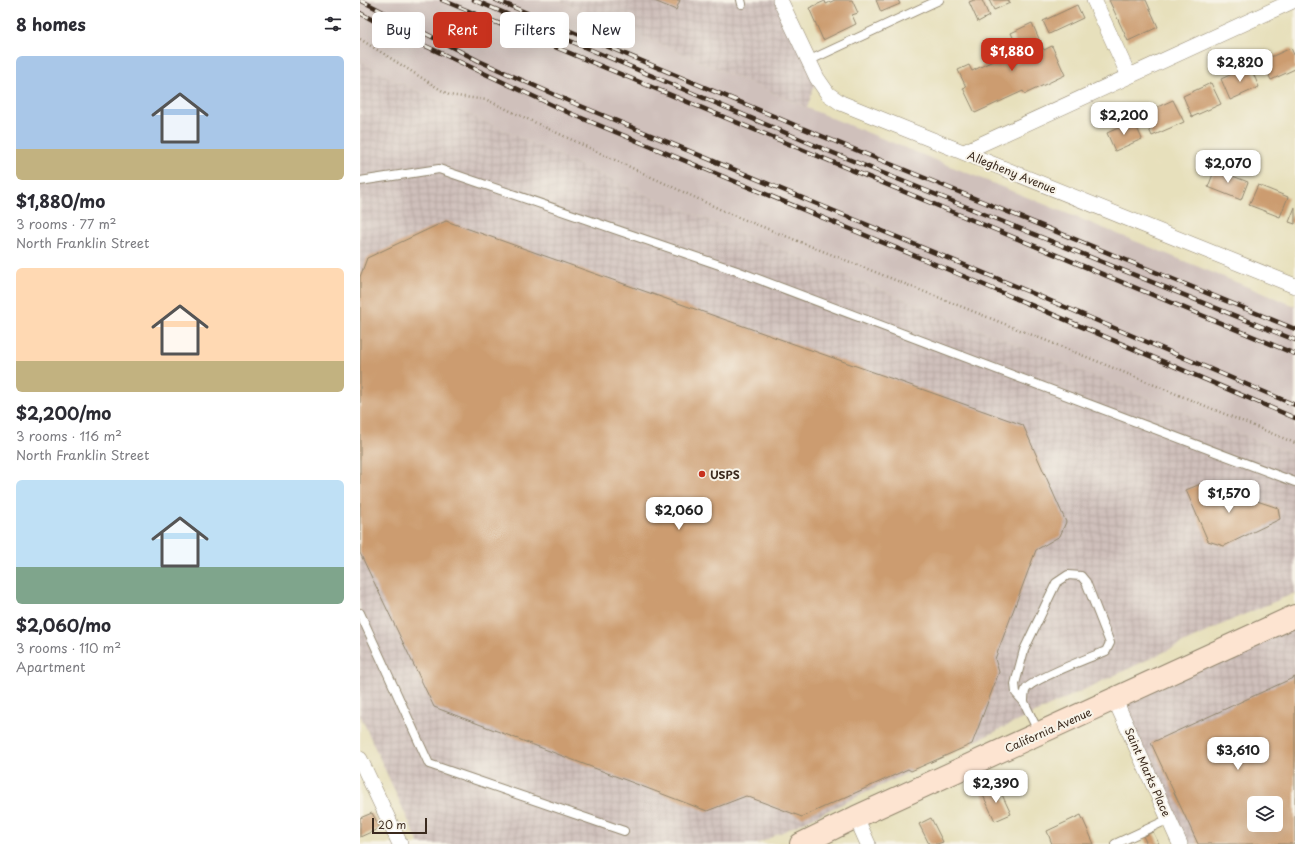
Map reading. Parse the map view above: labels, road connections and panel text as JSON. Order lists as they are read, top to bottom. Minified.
{"streets":{"street":["Allegheny Avenue","California Avenue","Saint Marks Place"]},"crossings":[["California Avenue","Saint Marks Place"]],"places":["USPS"],"scale_bar":"20 m","page":{"heading":"8 homes","chip":["Buy","Rent","Filters","New"],"price":["$1,880","$2,820","$2,200","$2,070","$1,570","$2,060","$3,610","$2,390"],"list":[{"name":"$1,880/mo","note":"3 rooms · 77 m² · North Franklin Street"},{"name":"$2,200/mo","note":"3 rooms · 116 m² · North Franklin Street"},{"name":"$2,060/mo","note":"3 rooms · 110 m² · Apartment"}],"scale":"20 m"}}
